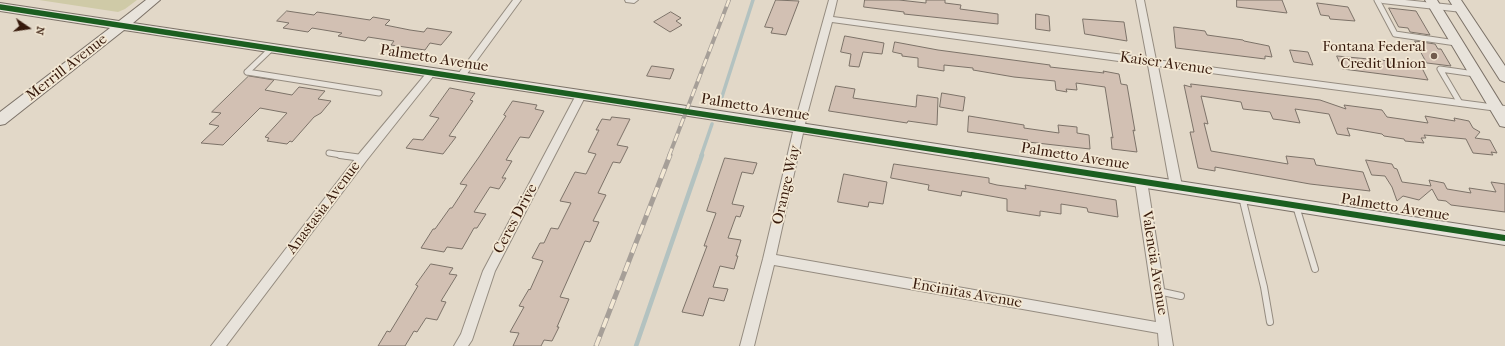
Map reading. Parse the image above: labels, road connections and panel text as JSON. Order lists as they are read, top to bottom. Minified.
{"streets":{"street":["Palmetto Avenue","Kaiser Avenue","Merrill Avenue","Orange Way","Anastasia Avenue","Ceres Drive","Valencia Avenue","Encinitas Avenue"]},"crossings":[["Palmetto Avenue","Merrill Avenue"],["Palmetto Avenue","Orange Way"],["Palmetto Avenue","Anastasia Avenue"],["Palmetto Avenue","Ceres Drive"],["Palmetto Avenue","Valencia Avenue"],["Kaiser Avenue","Orange Way"],["Orange Way","Encinitas Avenue"],["Valencia Avenue","Encinitas Avenue"]],"places":["Fontana Federal Credit Union"],"north":"right"}
